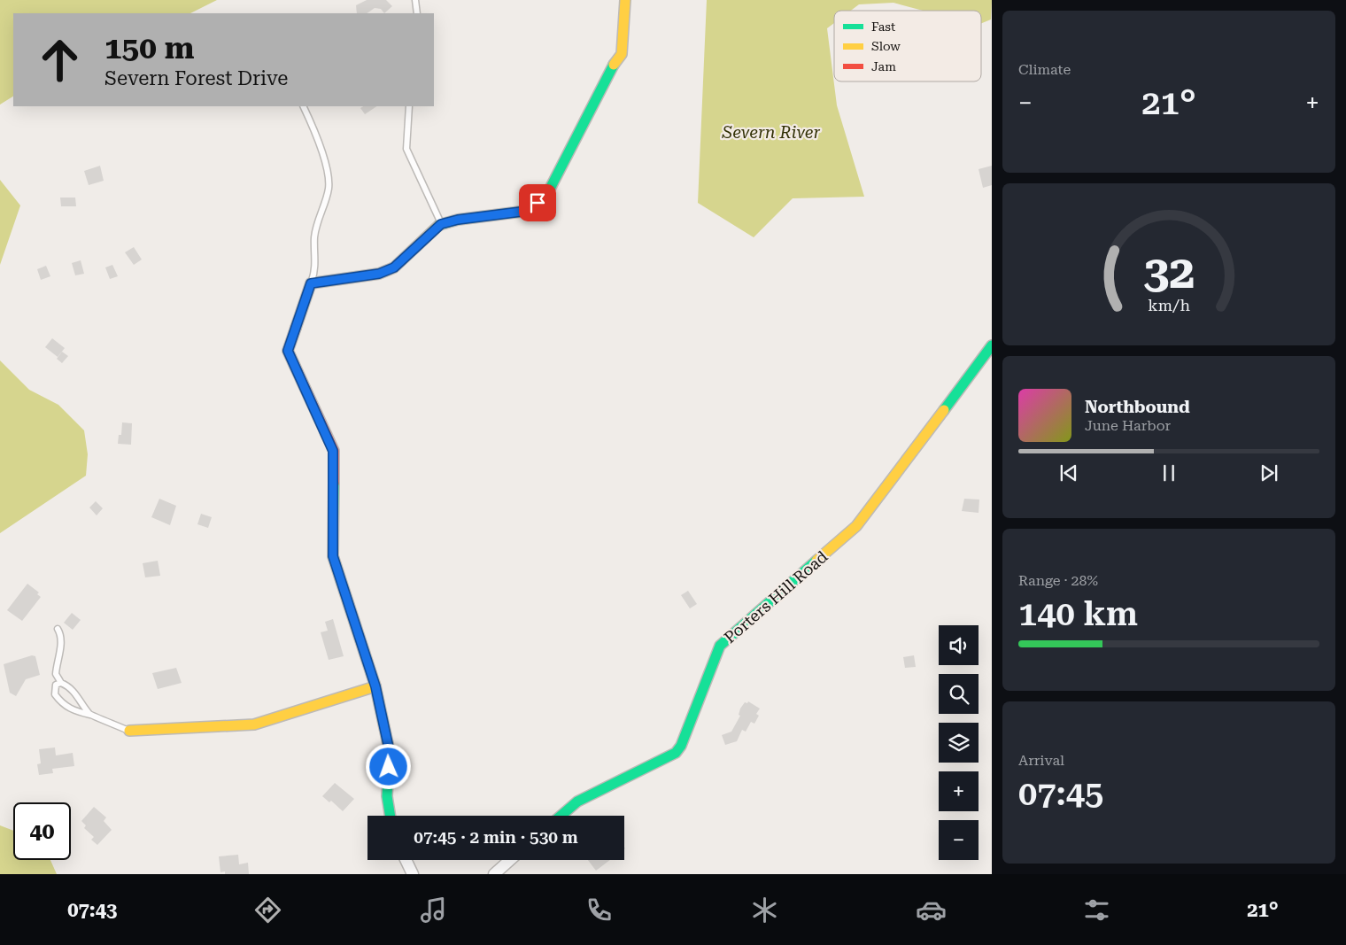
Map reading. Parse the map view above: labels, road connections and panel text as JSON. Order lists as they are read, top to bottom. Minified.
{"streets":{"street":["Porters Hill Road"]},"water":["Severn River"],"legend":["Fast","Slow","Jam"],"page":{"tile":["Climate",["Range · 28%","140 km"],["Arrival","07:45"]],"turn":["150 m","Severn Forest Drive"],"heat":["−","21°","+"],"song":["Northbound","June Harbor"],"map_buttons":["+","−"],"limit":"40","trip":"07:45 · 2 min · 530 m","tabs":["07:43","21°"],"gauge":["32","km/h"]}}
